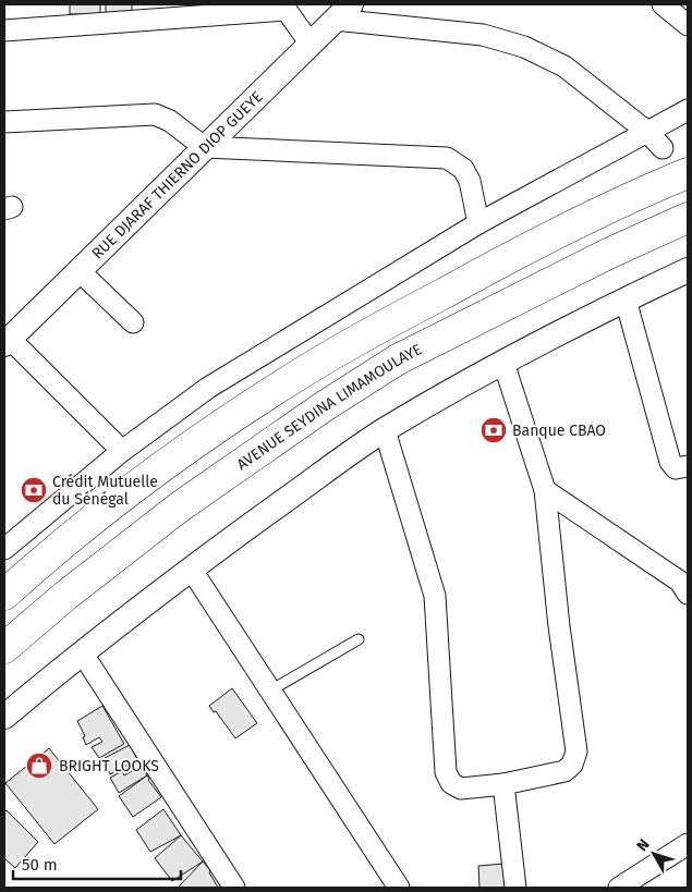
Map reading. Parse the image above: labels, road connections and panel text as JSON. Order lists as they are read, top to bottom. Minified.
{"streets":{"highway":["AVENUE SEYDINA LIMAMOULAYE"],"street":["RUE DJARAF THIERNO DIOP GUEYE"]},"places":{"bank":["Banque CBAO","Crédit Mutuelle du Sénégal"],"shop":["BRIGHT LOOKS"]},"scale_bar":"50 m","north":"top left"}
